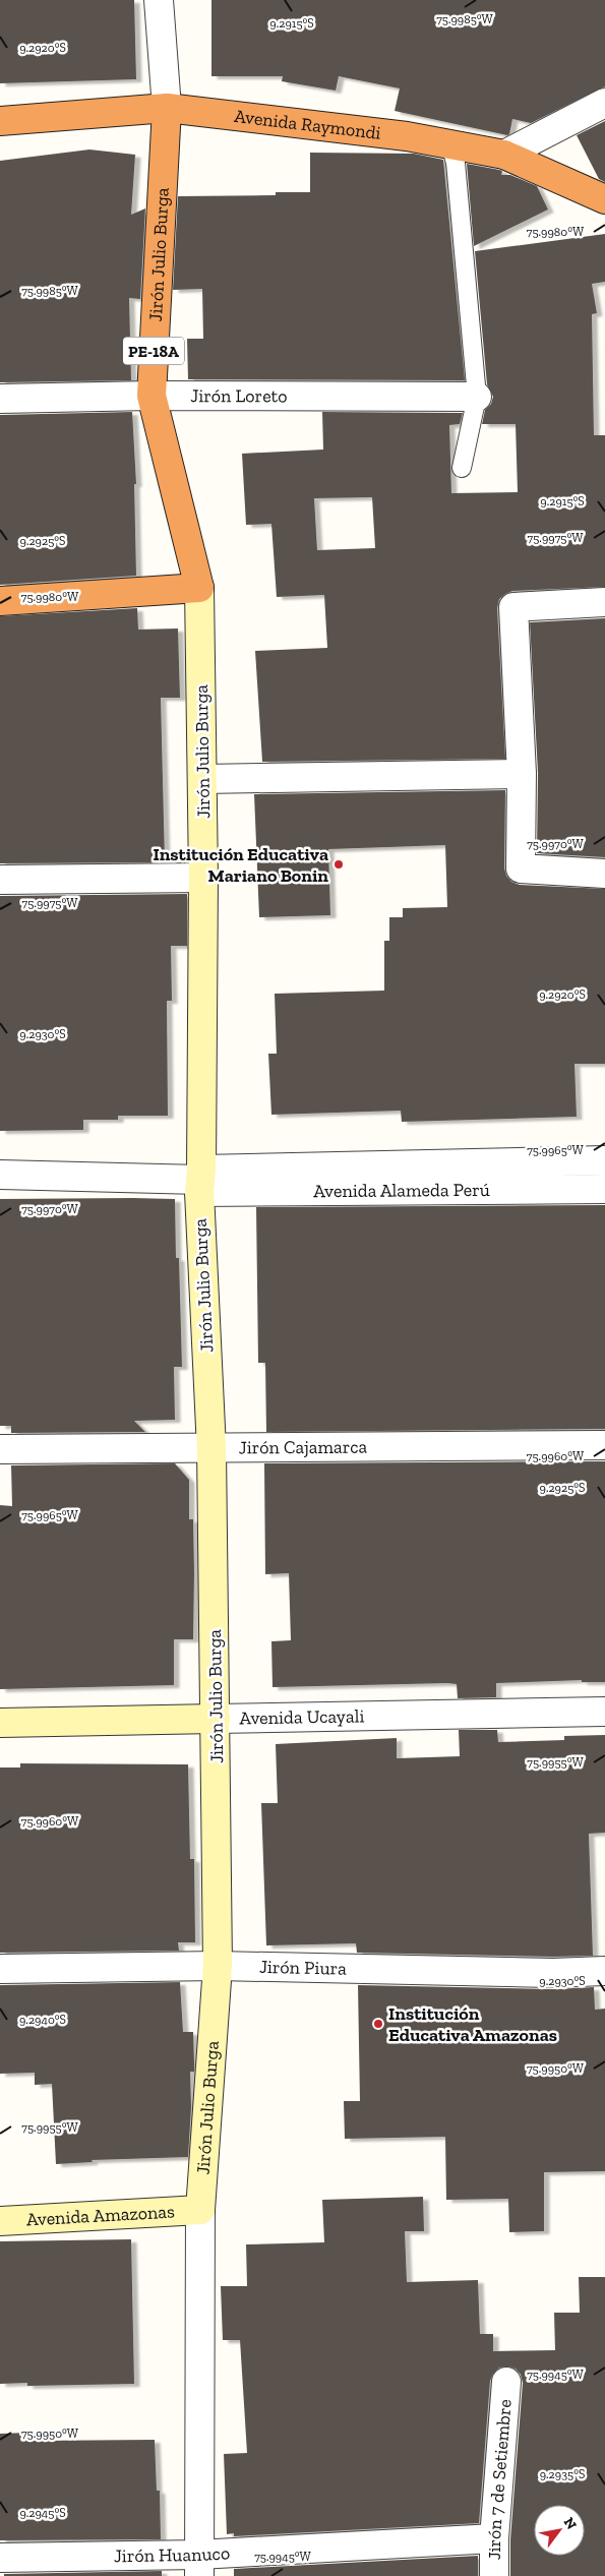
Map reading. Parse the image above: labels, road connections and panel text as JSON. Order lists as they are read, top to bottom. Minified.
{"streets":{"highway":["Avenida Raymondi","Jirón Julio Burga","PE-18A"],"street":["Jirón Loreto","Avenida Alameda Perú","Jirón Cajamarca","Avenida Ucayali","Jirón Piura","Avenida Amazonas","Jirón 7 de Setiembre","Jirón Huanuco"]},"crossings":[["Avenida Raymondi","Jirón Julio Burga"],["Jirón Julio Burga","Jirón Loreto"],["Jirón Julio Burga","Avenida Alameda Perú"],["Jirón Julio Burga","Jirón Cajamarca"],["Jirón Julio Burga","Avenida Ucayali"],["Jirón Julio Burga","Jirón Piura"],["Jirón Julio Burga","Avenida Amazonas"],["Jirón Julio Burga","Jirón Huanuco"],["Jirón 7 de Setiembre","Jirón Huanuco"]],"places":["Institución Educativa Mariano Bonin","Institución Educativa Amazonas"],"north":"top right","coordinates":["75.9985°W","9.2915°S","9.2920°S","75.9980°W","75.9975°W","9.2925°S","75.9970°W","9.2930°S","75.9965°W","75.9960°W","75.9955°W","9.2940°S","75.9950°W","75.9945°W","9.2935°S","9.2945°S"]}
